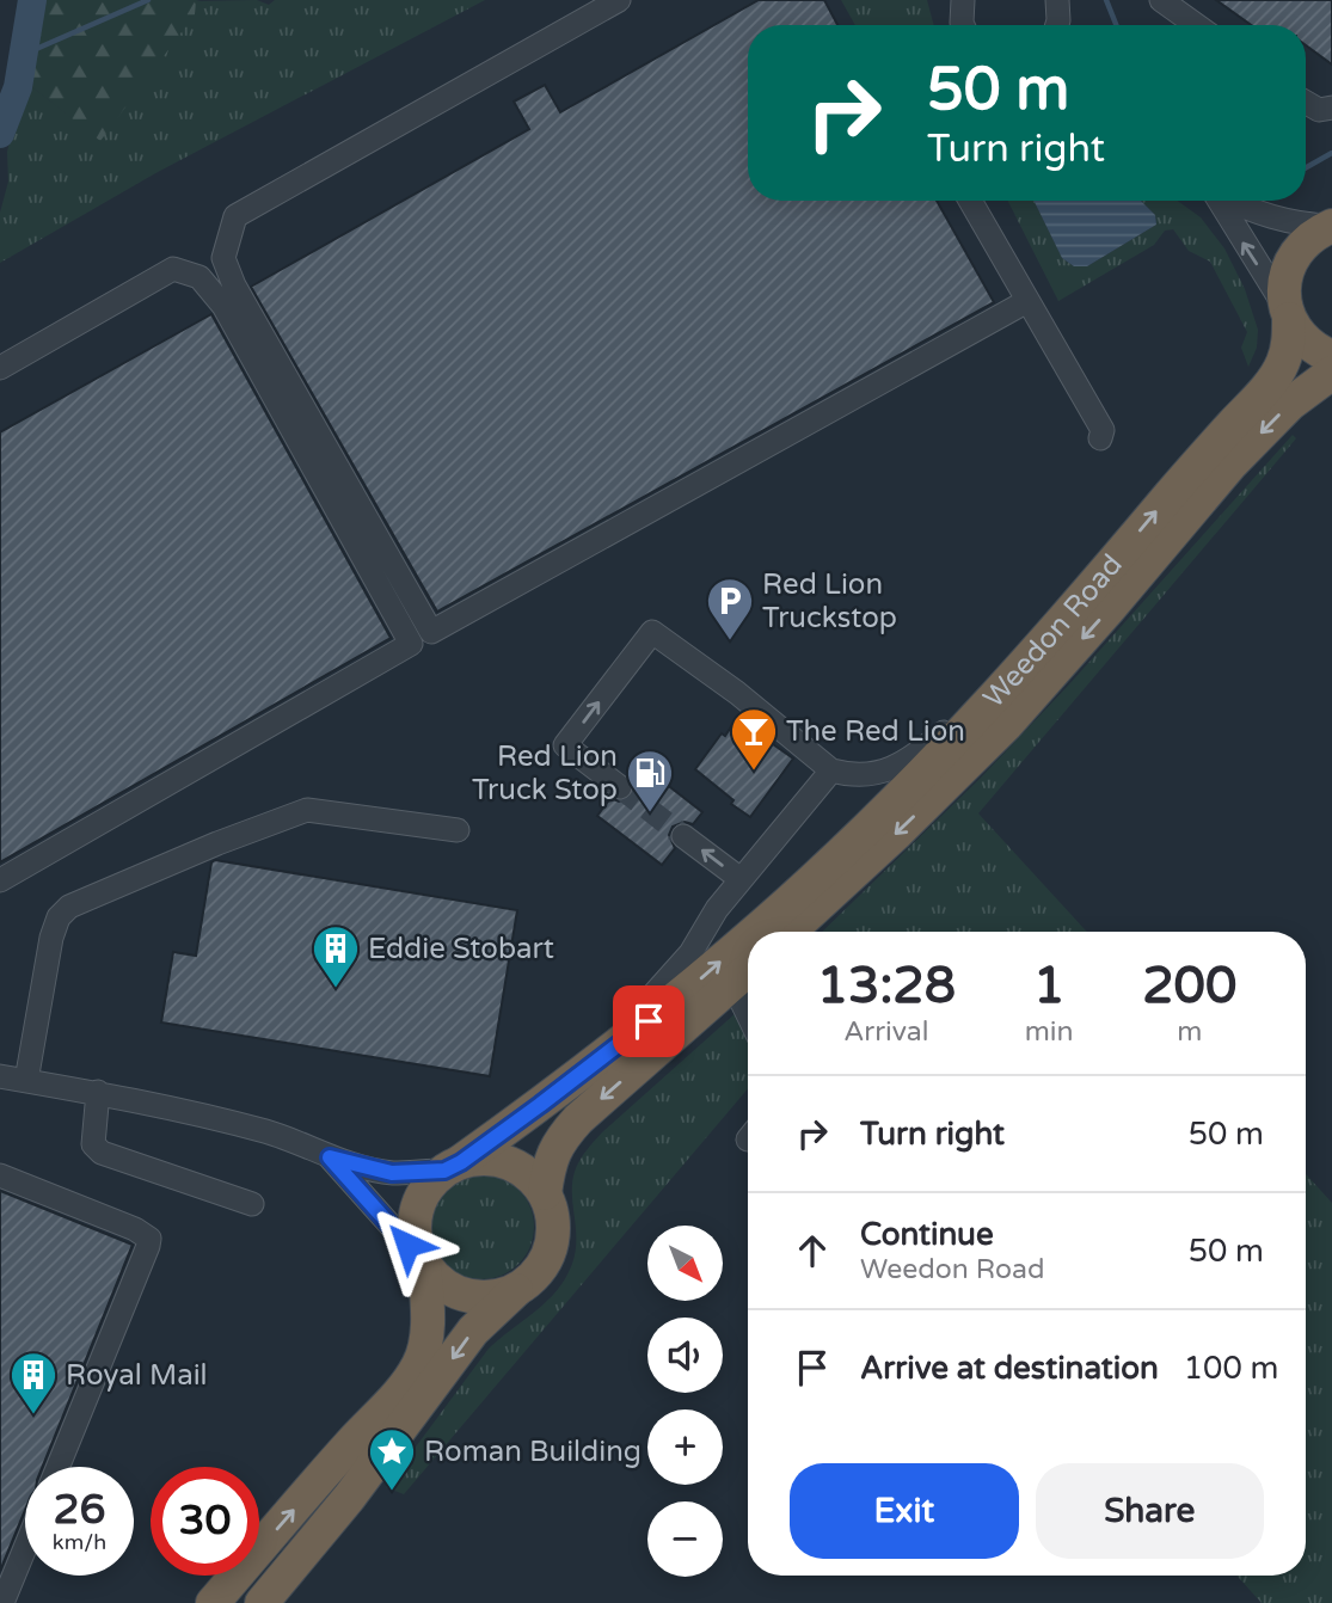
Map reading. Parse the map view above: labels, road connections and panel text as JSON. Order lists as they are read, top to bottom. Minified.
{"streets":{"highway":["Weedon Road"]},"places":{"parking":["Red Lion Truckstop"],"bar":["The Red Lion"],"fuel station":["Red Lion Truck Stop"],"building":["Eddie Stobart","Royal Mail"],"place":["Roman Building"]},"north":"bottom right","page":{"turn":["50 m","Turn right"],"eta":["13:28","Arrival","1","min","200","m"],"list":[{"name":"Turn right","value":"50 m"},{"name":"Continue","note":"Weedon Road","value":"50 m"},{"name":"Arrive at destination","value":"100 m"}],"map_buttons":["+","−"],"buttons":["Exit","Share"],"speed":"26 km/h","limit":"30"}}
